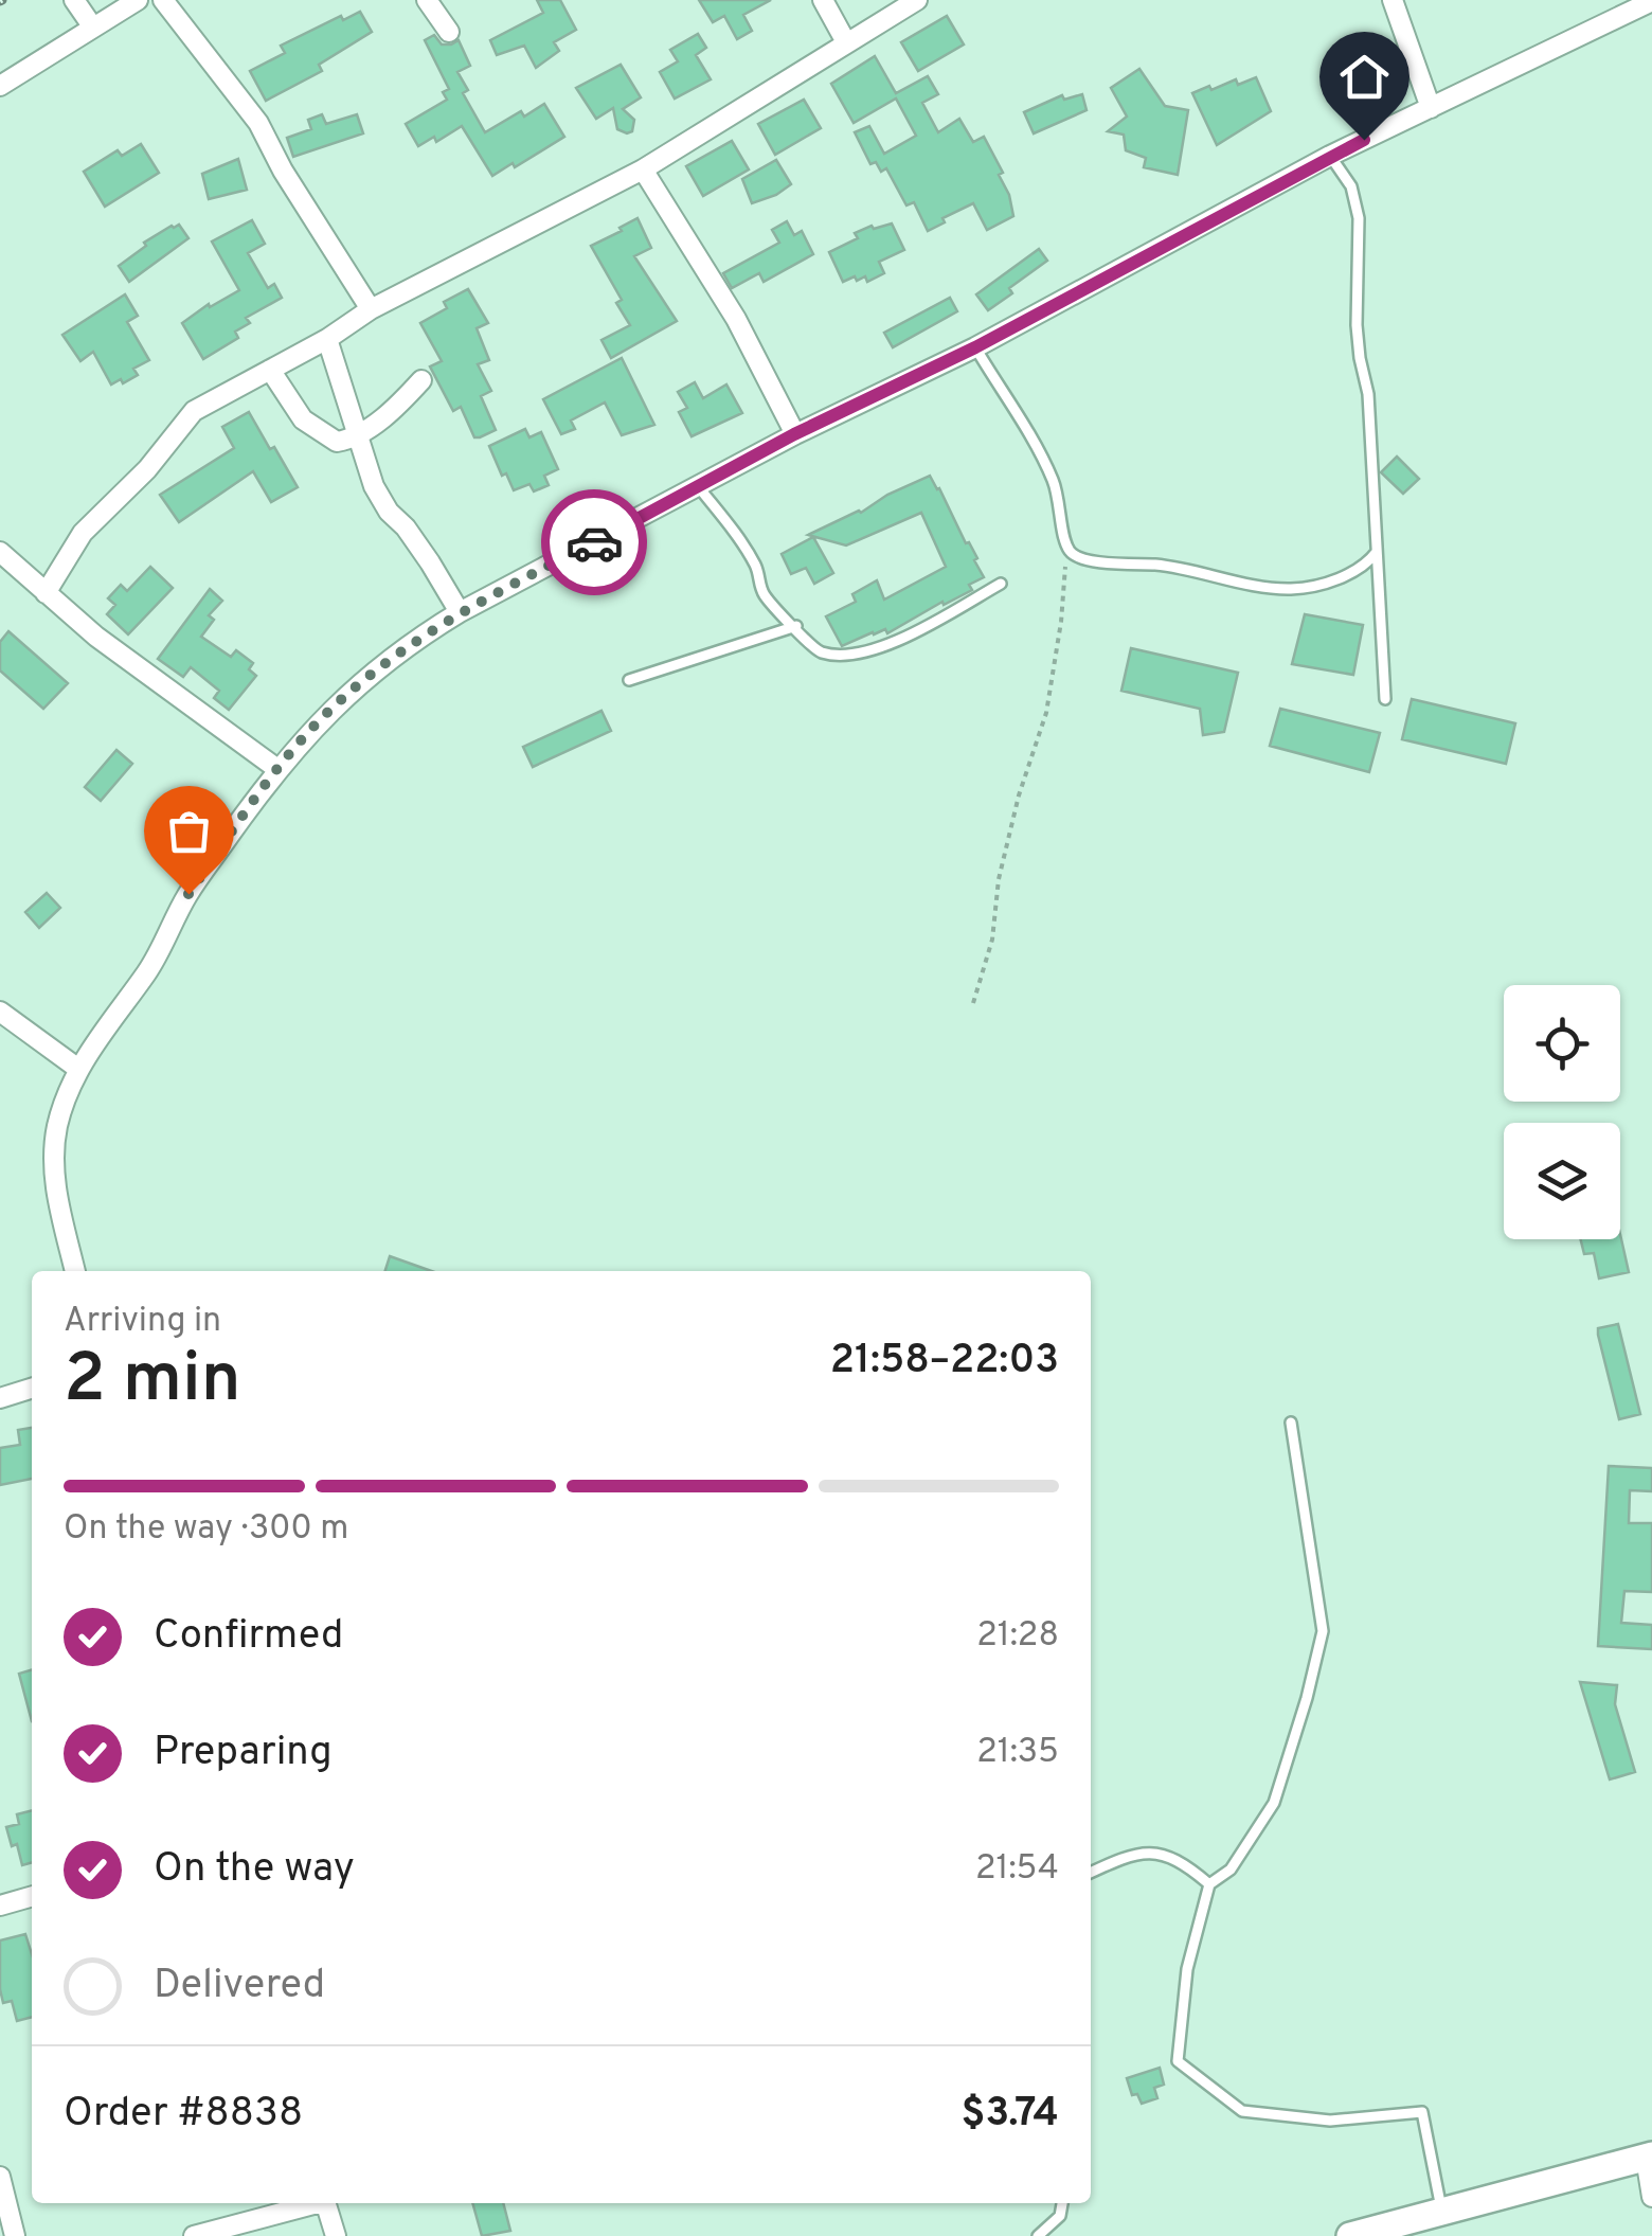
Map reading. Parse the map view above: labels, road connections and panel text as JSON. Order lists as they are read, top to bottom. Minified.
{"page":{"heading":["2 min","Arriving in","21:58–22:03"],"panel":["Order #8838","$3.74"],"bar":"On the way · 300 m","list":[["Confirmed","21:28"],["Preparing","21:35"],["On the way","21:54"],"Delivered"]}}
